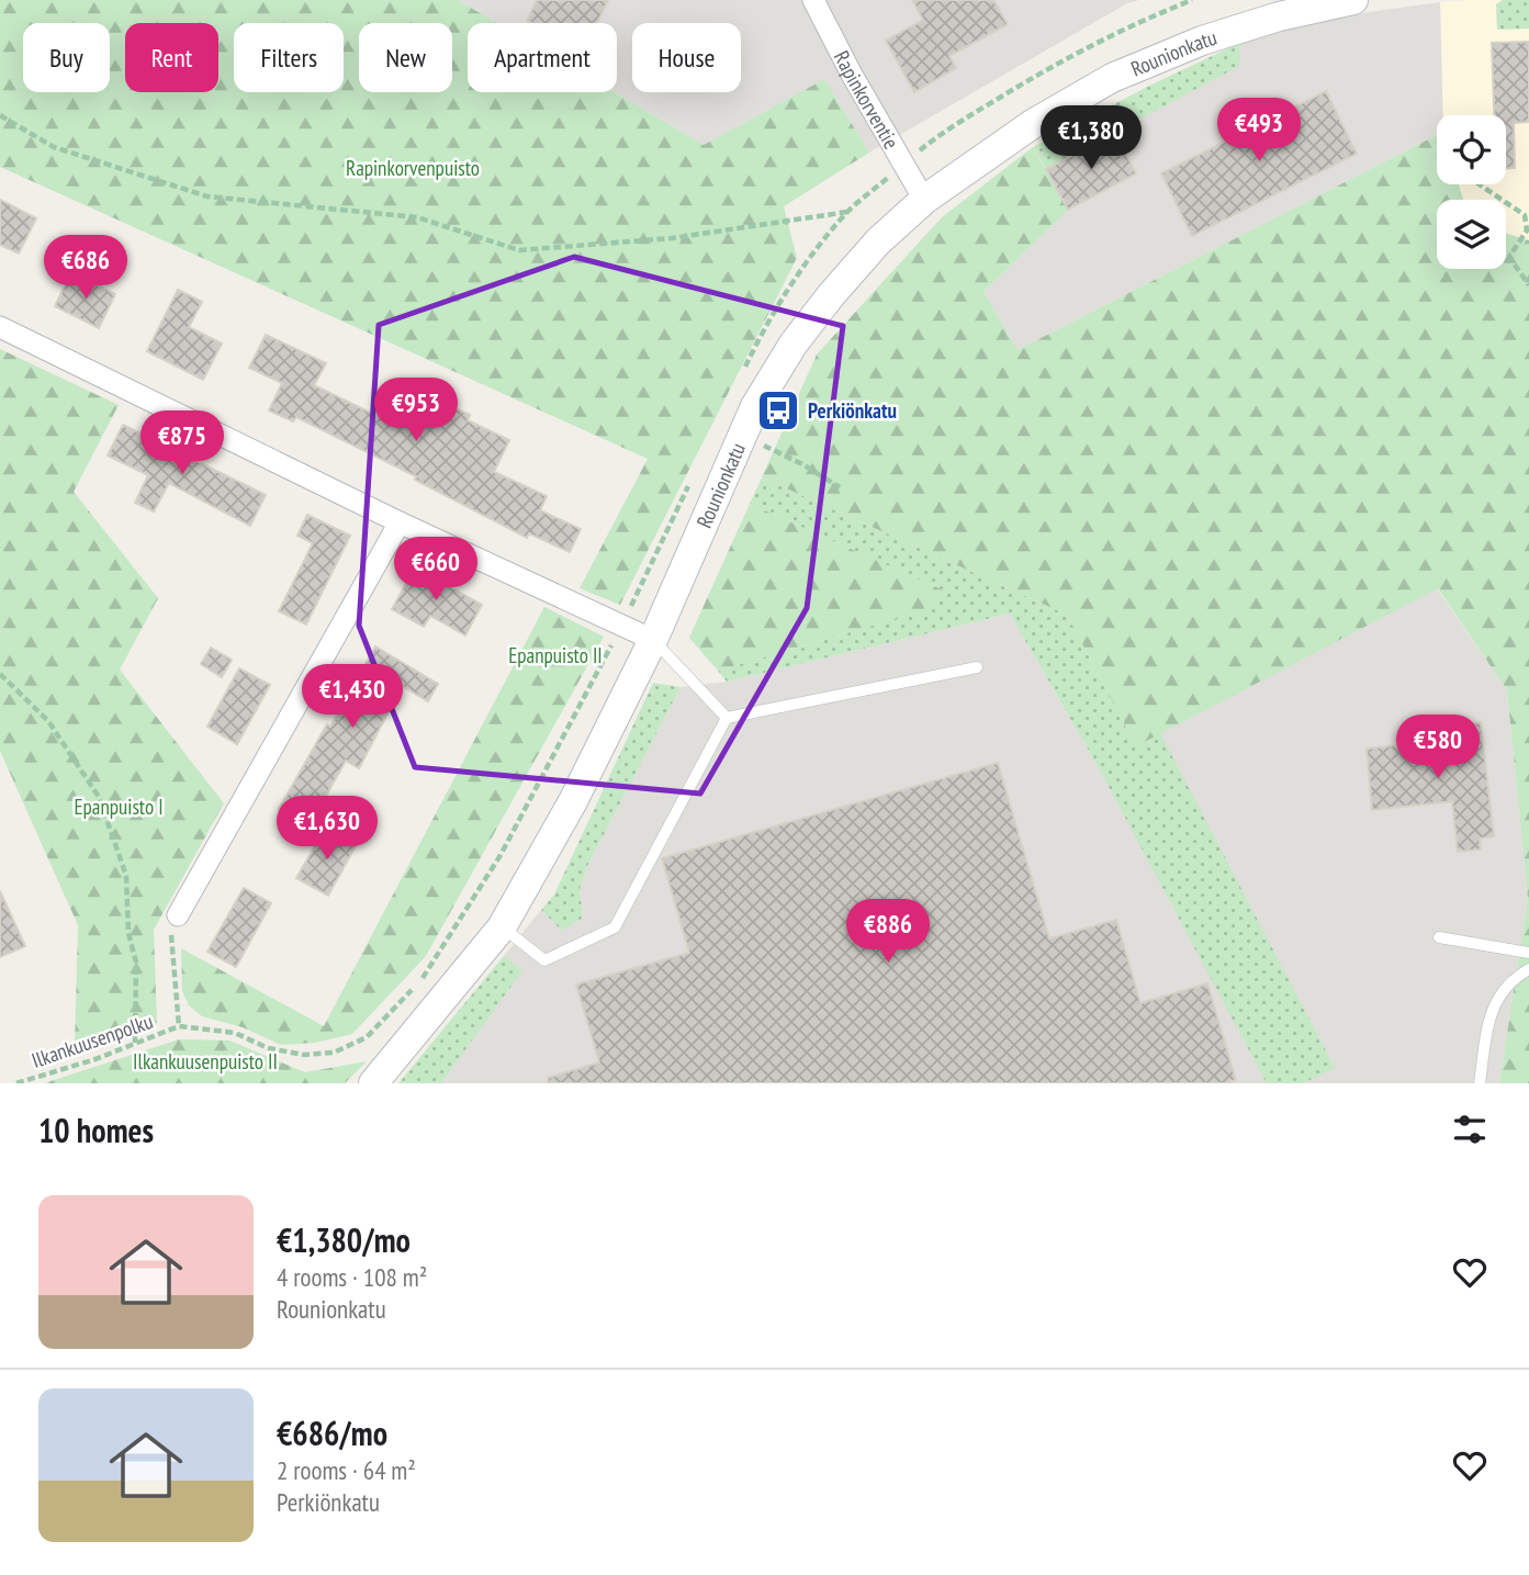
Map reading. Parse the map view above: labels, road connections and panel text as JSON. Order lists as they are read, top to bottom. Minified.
{"streets":{"main road":["Rounionkatu"],"street":["Rapinkorventie"],"path":["Ilkankuusenpolku"]},"crossings":[["Rounionkatu","Rapinkorventie"]],"parks":["Rapinkorvenpuisto","Epanpuisto II","Epanpuisto I","Ilkankuusenpuisto II"],"places":{"bus stop":["Perkiönkatu"]},"page":{"chip":["Buy","Rent","Filters","New","Apartment","House"],"price":["€493","€1,380","€686","€953","€875","€660","€1,430","€580","€1,630","€886"],"heading":"10 homes","list":[{"name":"€1,380/mo","note":"4 rooms · 108 m² · Rounionkatu"},{"name":"€686/mo","note":"2 rooms · 64 m² · Perkiönkatu"}]}}
